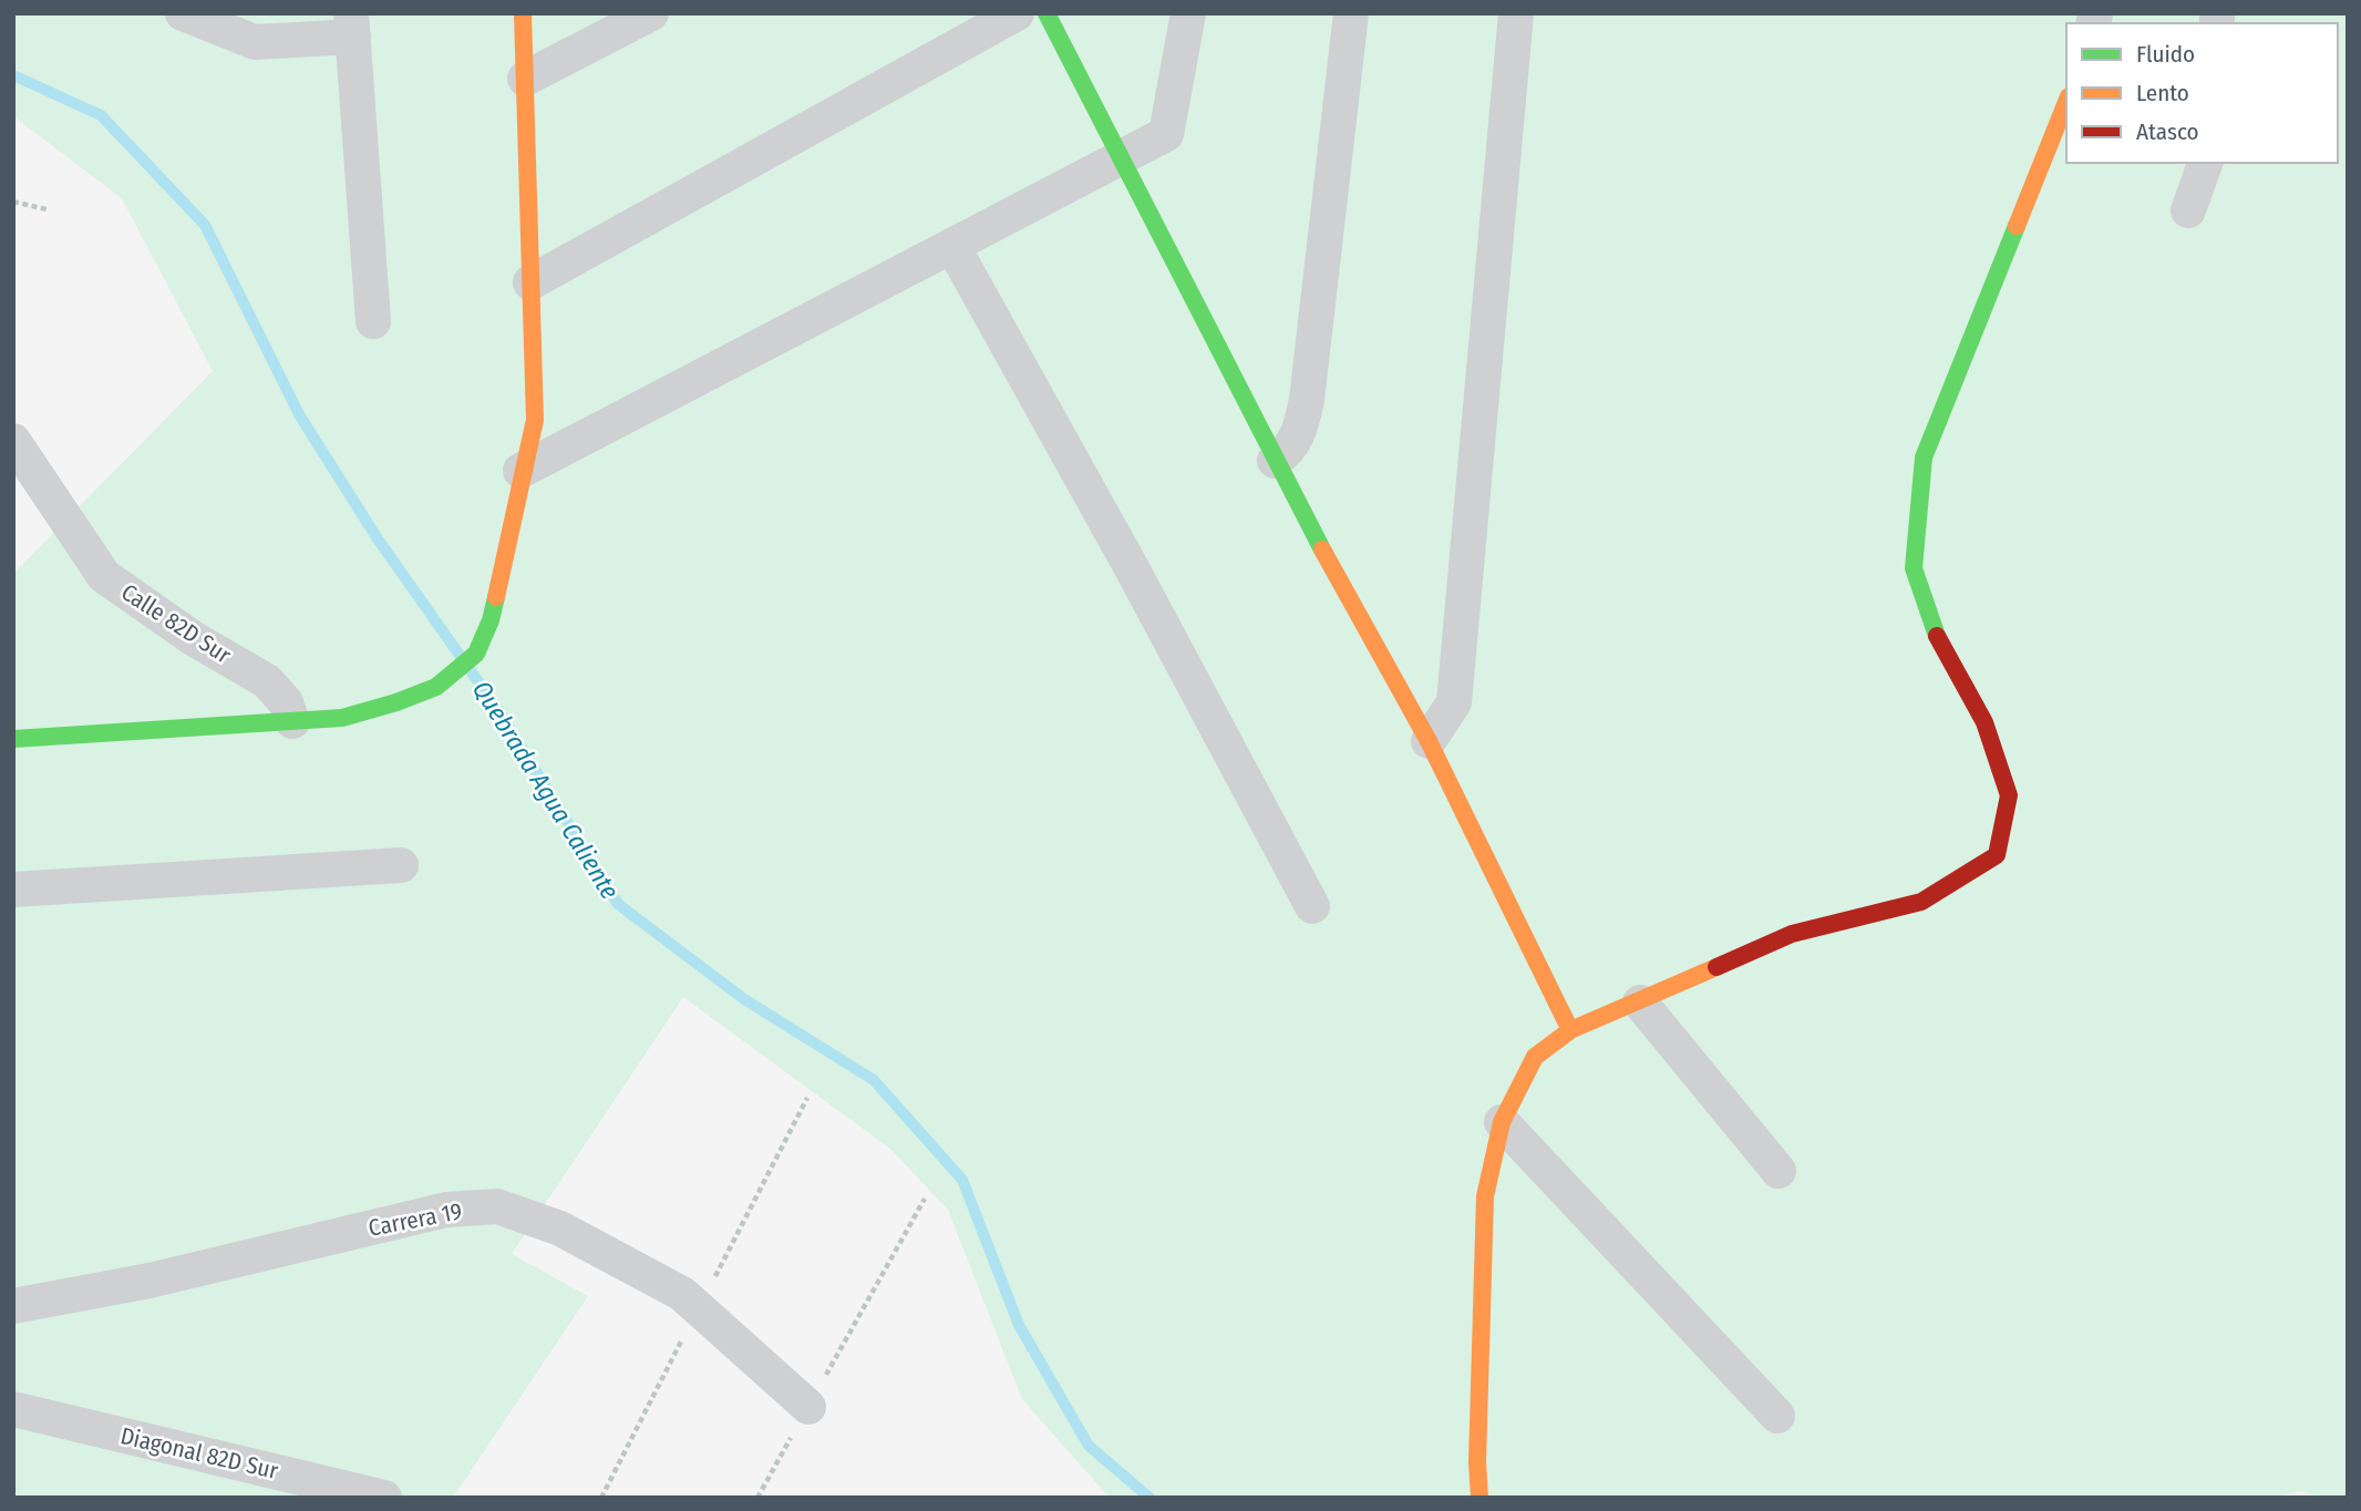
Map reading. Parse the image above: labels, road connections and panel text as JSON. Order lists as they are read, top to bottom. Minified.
{"streets":{"street":["Calle 82D Sur","Carrera 19","Diagonal 82D Sur"]},"water":["Quebrada Agua Caliente"],"legend":["Fluido","Lento","Atasco"]}
